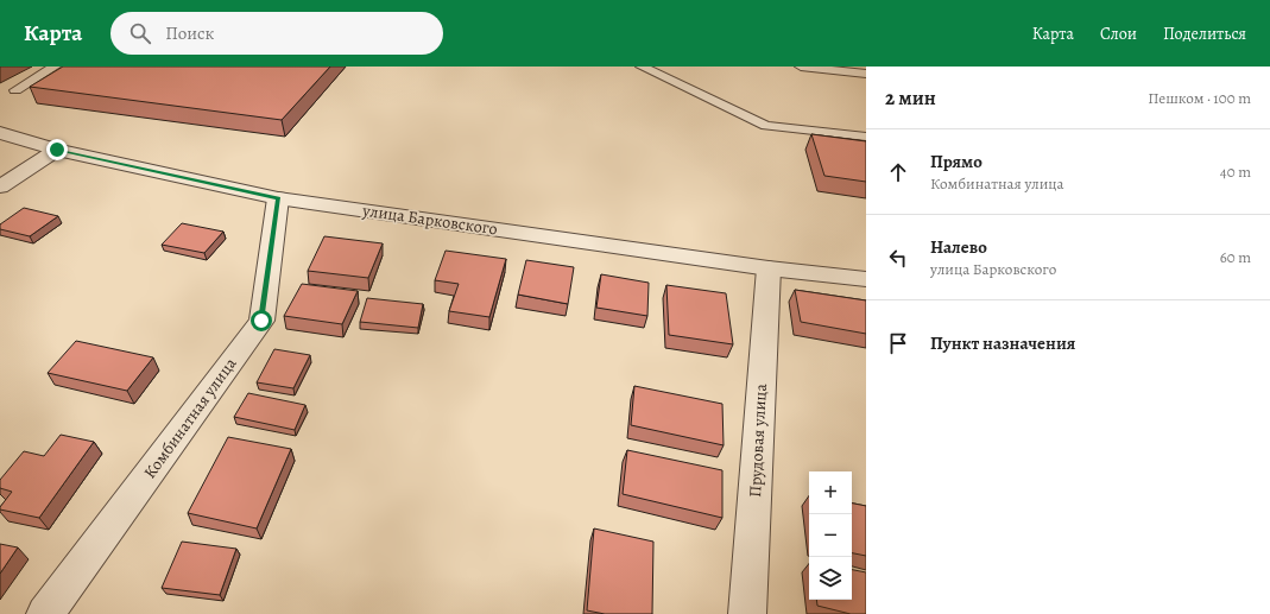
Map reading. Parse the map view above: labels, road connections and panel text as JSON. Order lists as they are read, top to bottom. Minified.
{"streets":{"street":["улица Барковского","Комбинатная улица","Прудовая улица"]},"crossings":[["улица Барковского","Комбинатная улица"],["улица Барковского","Прудовая улица"]],"page":{"header":"Карта","search":"Поиск","nav":["Карта","Слои","Поделиться"],"heading":["2 мин","Пешком · 100 m"],"list":[["Прямо","Комбинатная улица","40 m"],["Налево","улица Барковского","60 m"],"Пункт назначения"],"map_buttons":["+","−"]}}
